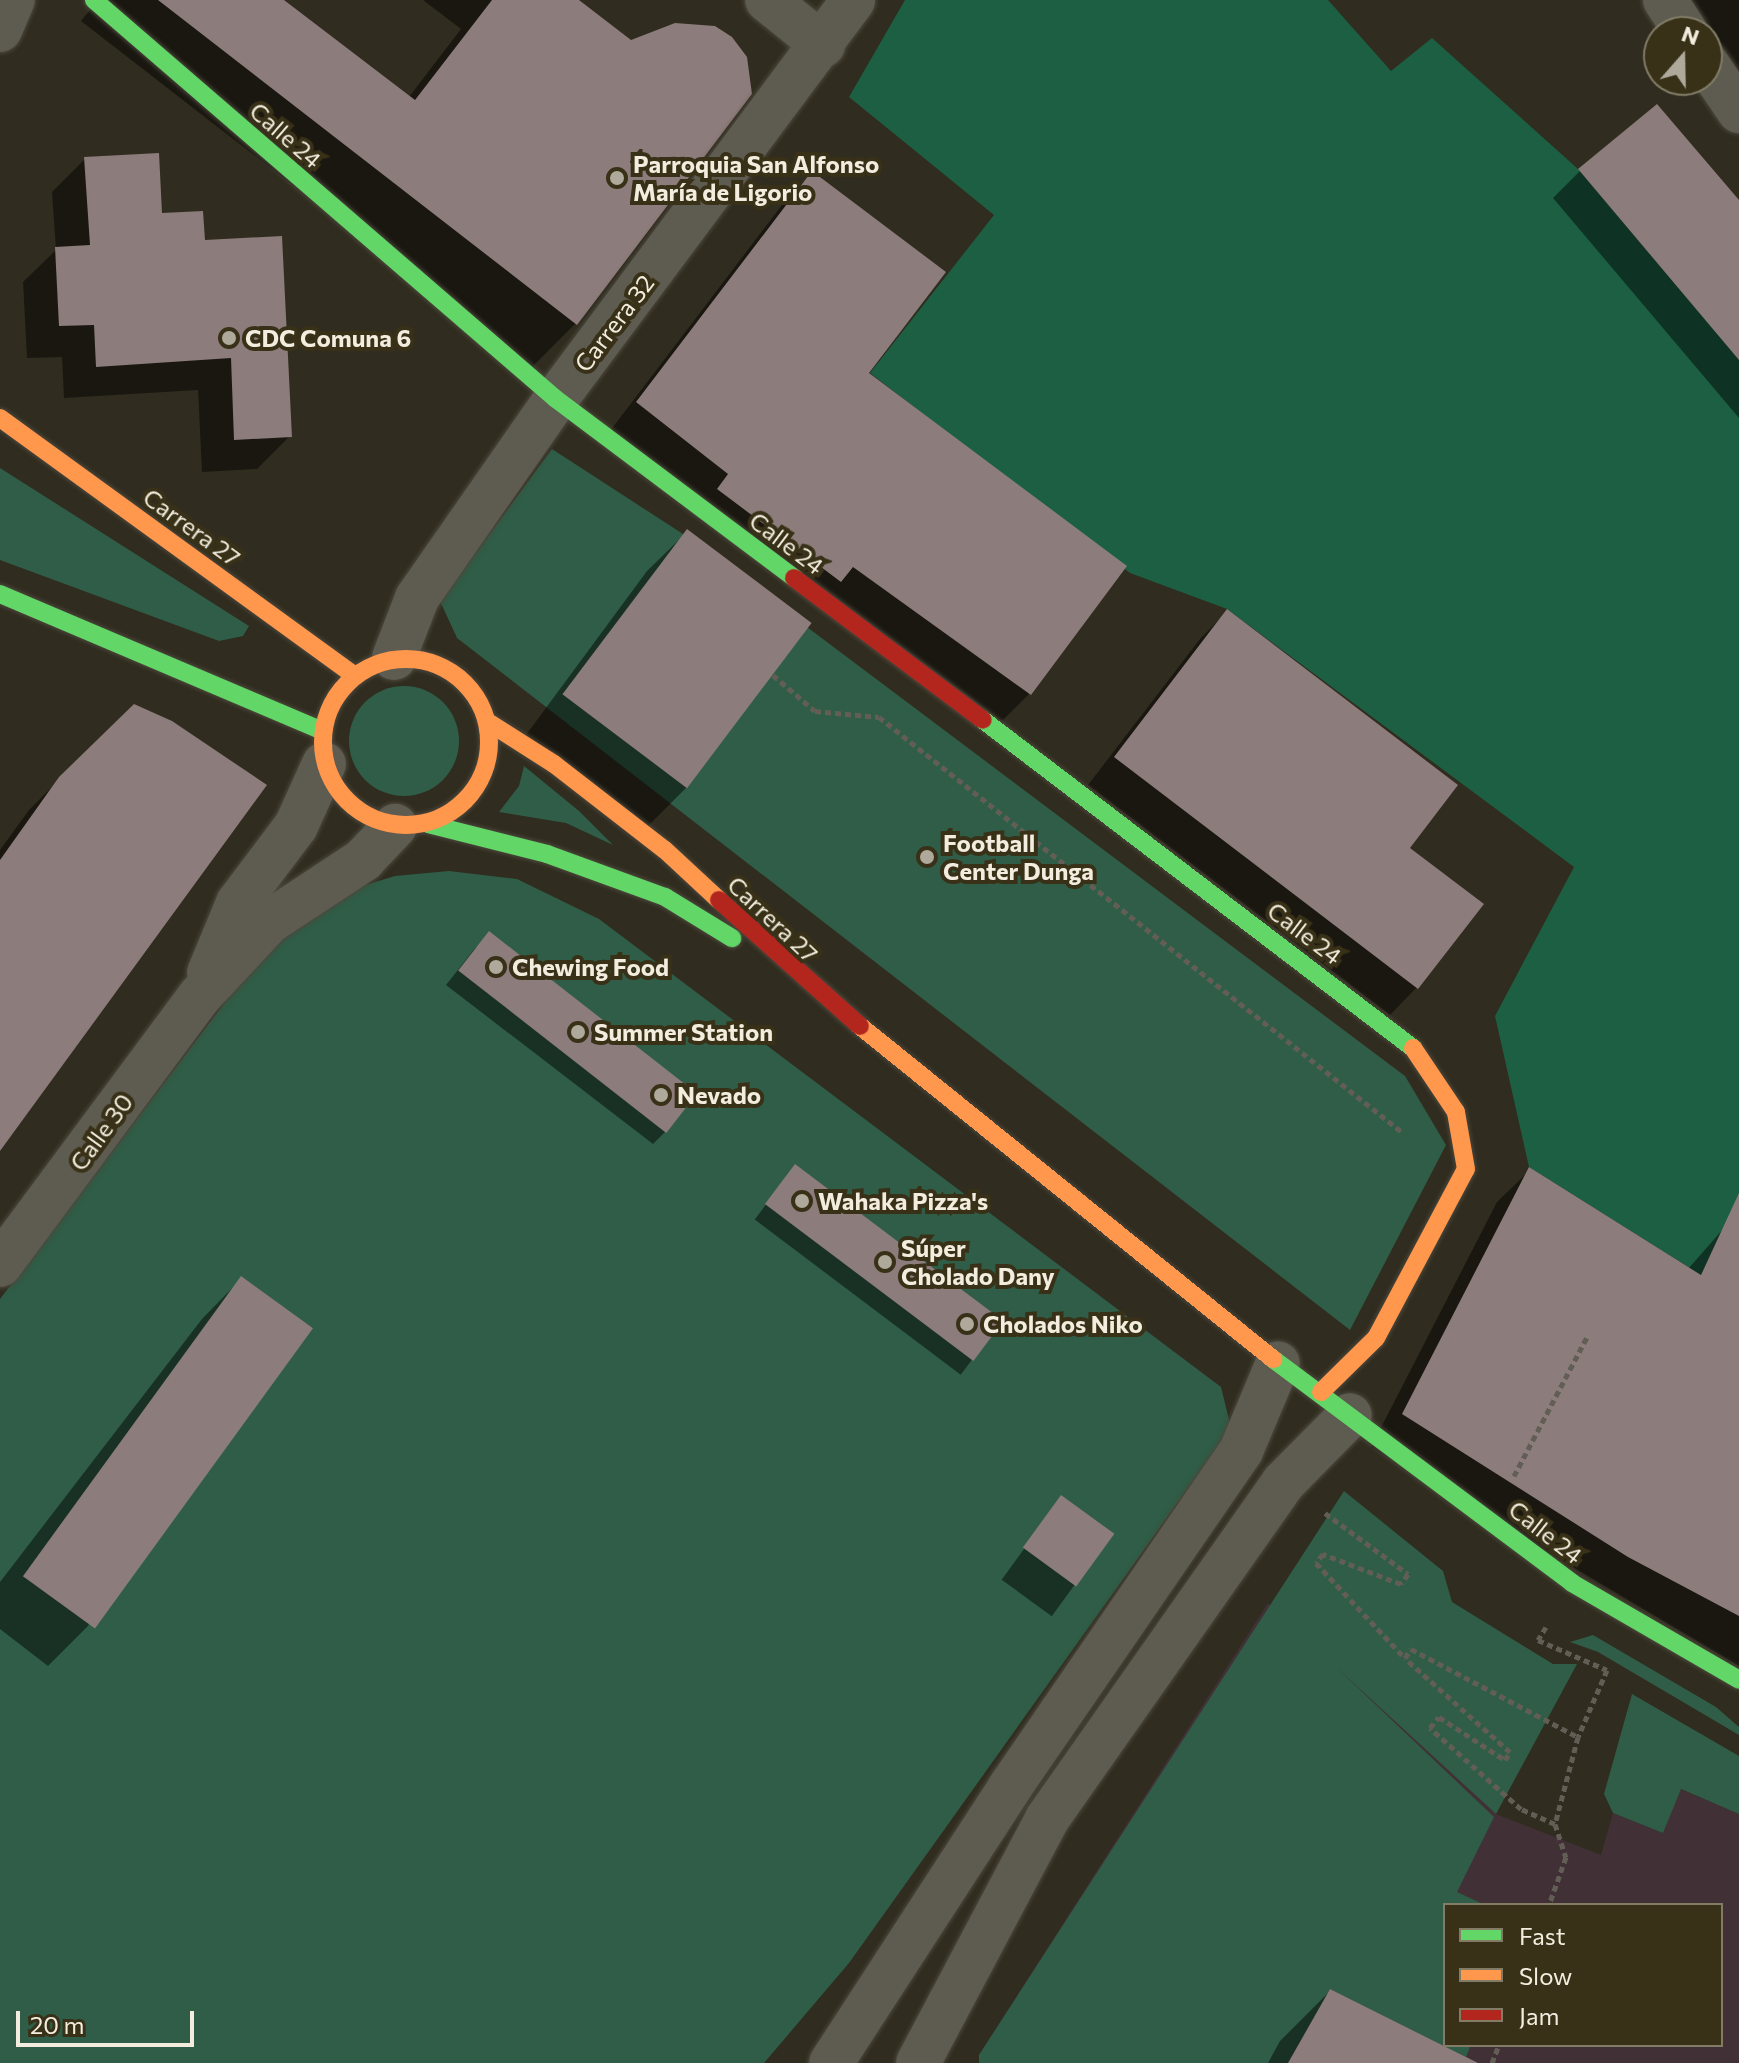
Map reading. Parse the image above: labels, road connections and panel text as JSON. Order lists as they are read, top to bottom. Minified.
{"streets":{"street":["Calle 24","Carrera 32","Carrera 27","Calle 30"]},"crossings":[["Calle 24","Carrera 32"],["Calle 24","Carrera 27"],["Carrera 32","Carrera 27"],["Carrera 32","Calle 30"],["Carrera 27","Calle 30"]],"places":["Parroquia San Alfonso María de Ligorio","CDC Comuna 6","Football Center Dunga","Chewing Food","Summer Station","Nevado","Wahaka Pizza's","Súper Cholado Dany","Cholados Niko"],"legend":["Fast","Slow","Jam"],"scale_bar":"20 m","north":"top"}
